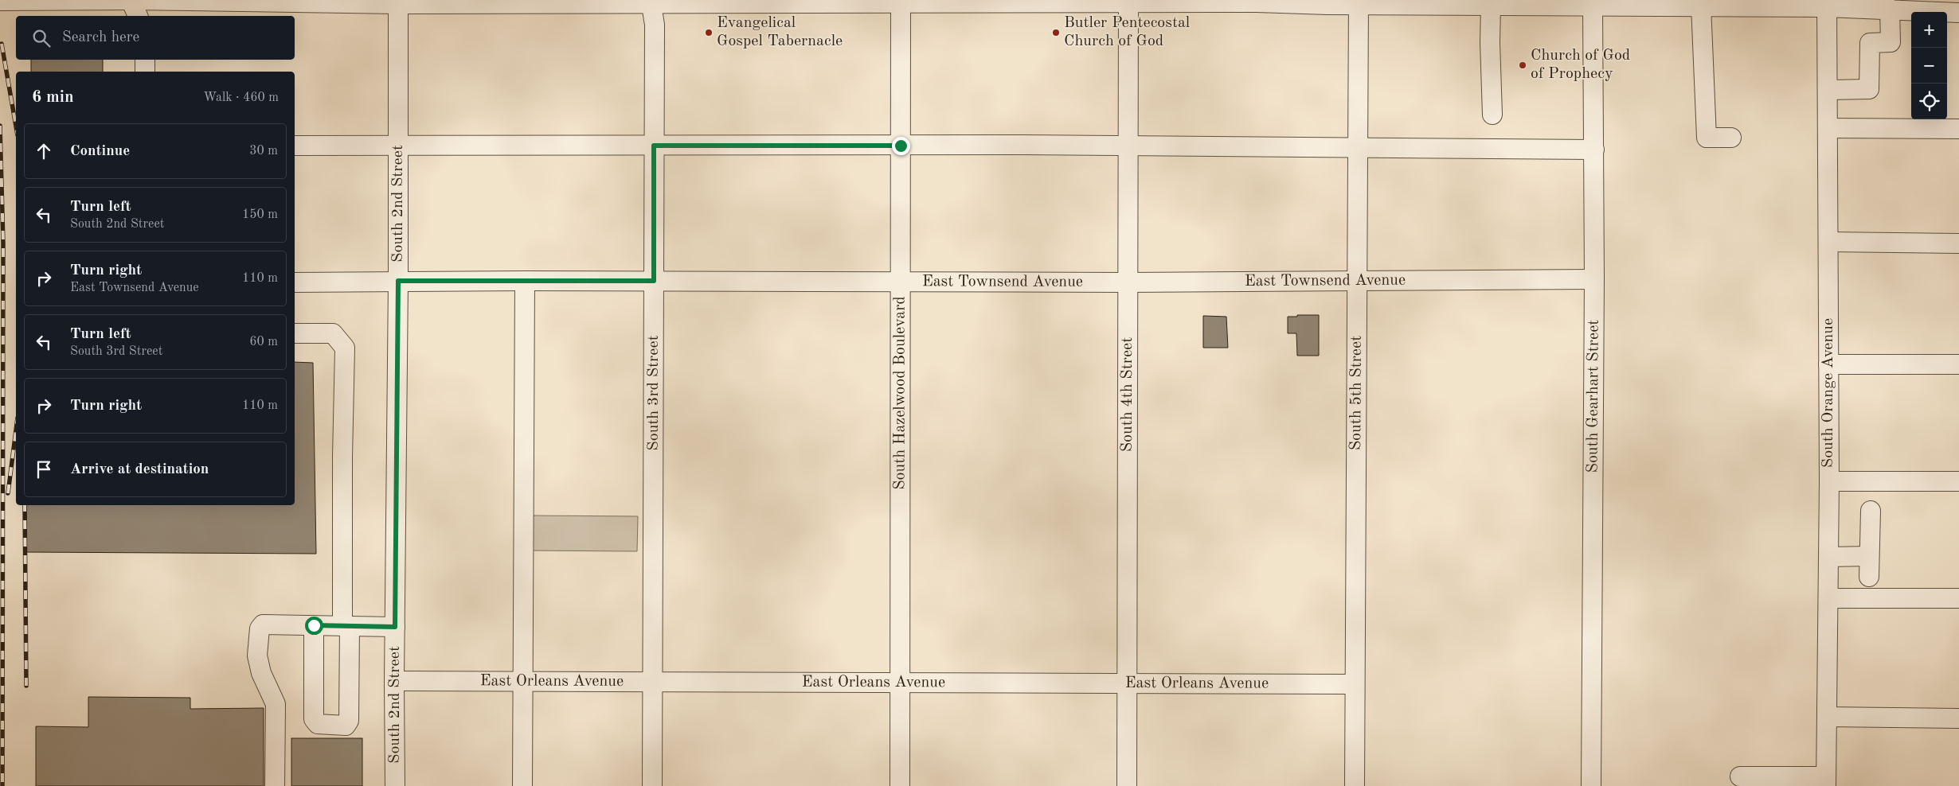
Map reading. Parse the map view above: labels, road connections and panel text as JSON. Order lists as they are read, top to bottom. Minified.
{"streets":{"street":["South 2nd Street","East Townsend Avenue","South 3rd Street","South Hazelwood Boulevard","South 5th Street","South Orange Avenue","South 4th Street","South Gearhart Street","East Orleans Avenue"]},"crossings":[["South 2nd Street","East Townsend Avenue"],["South 2nd Street","East Orleans Avenue"],["East Townsend Avenue","South 3rd Street"],["East Townsend Avenue","South Hazelwood Boulevard"],["East Townsend Avenue","South 5th Street"],["East Townsend Avenue","South 4th Street"],["East Townsend Avenue","South Gearhart Street"],["South 3rd Street","East Orleans Avenue"],["South Hazelwood Boulevard","East Orleans Avenue"],["South 5th Street","East Orleans Avenue"],["South 4th Street","East Orleans Avenue"]],"places":["Evangelical Gospel Tabernacle","Butler Pentecostal Church of God","Church of God of Prophecy"],"page":{"map_buttons":["+","−"],"search":"Search here","heading":["6 min","Walk · 460 m"],"list":[["Continue","30 m"],["Turn left","South 2nd Street","150 m"],["Turn right","East Townsend Avenue","110 m"],["Turn left","South 3rd Street","60 m"],["Turn right","110 m"],"Arrive at destination"]}}
